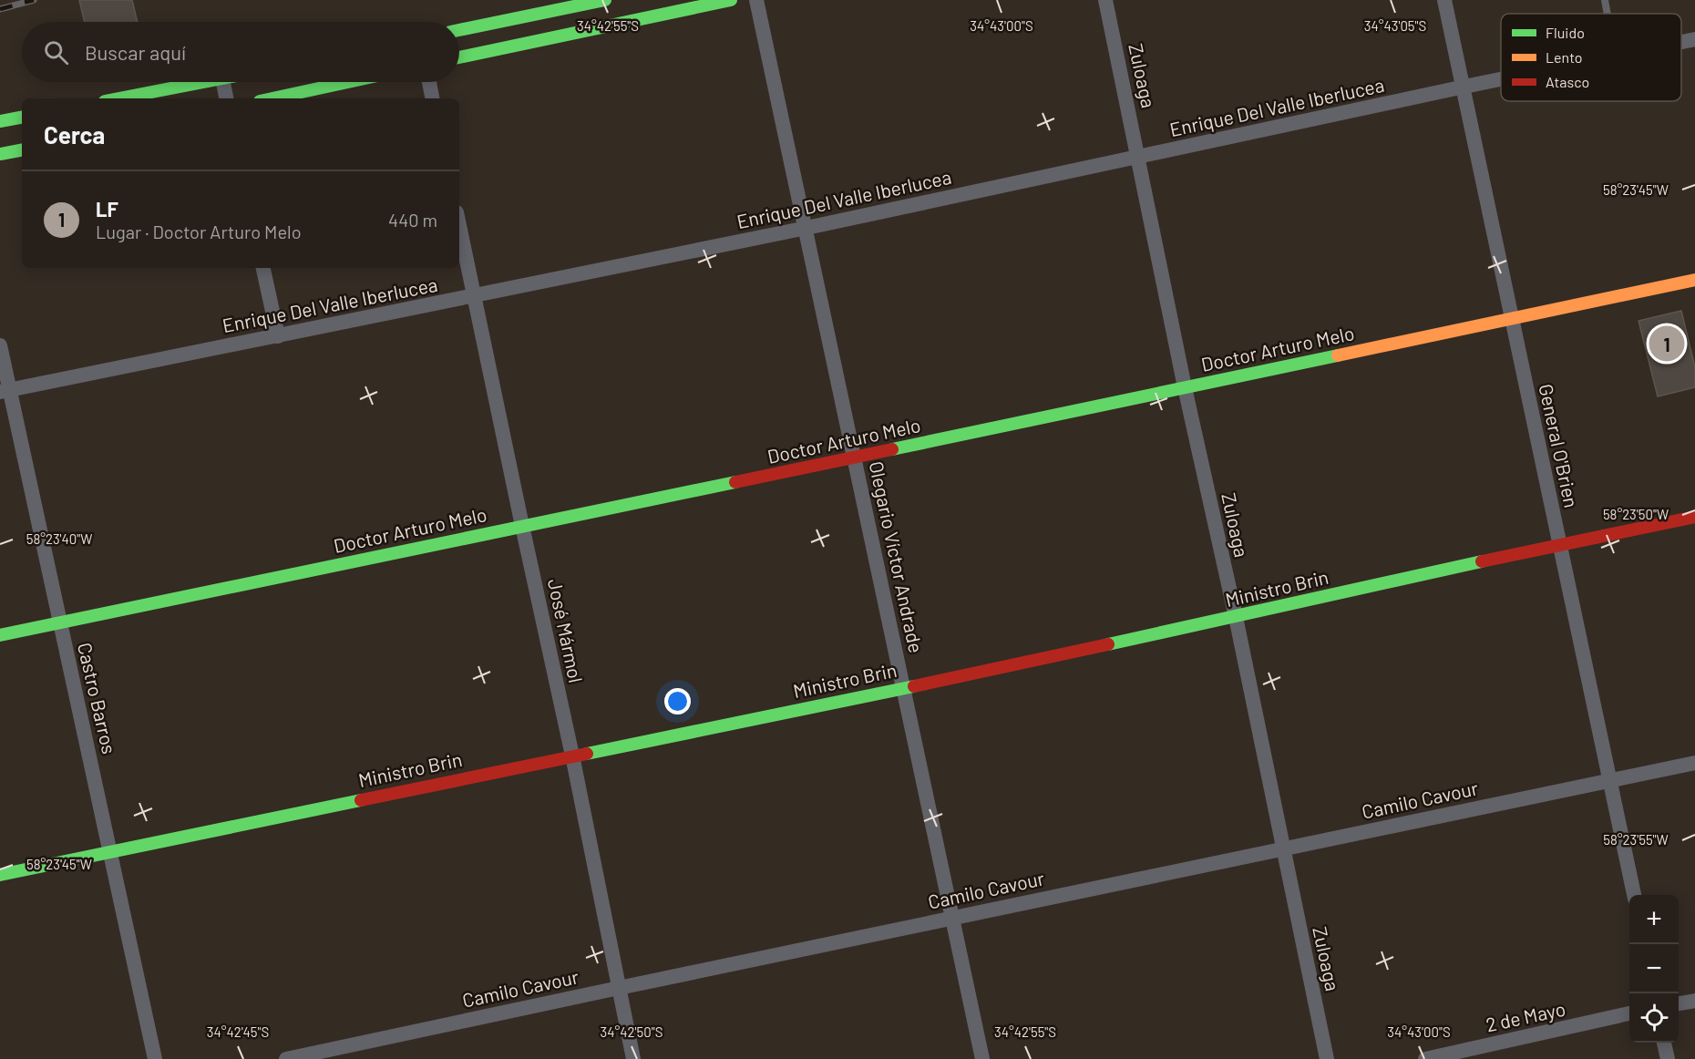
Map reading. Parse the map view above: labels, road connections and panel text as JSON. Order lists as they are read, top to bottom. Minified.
{"streets":{"street":["Zuloaga","Enrique Del Valle Iberlucea","Doctor Arturo Melo","General O'Brien","Olegario Víctor Andrade","Ministro Brin","José Mármol","Castro Barros","Camilo Cavour","2 de Mayo"]},"crossings":[["Zuloaga","Enrique Del Valle Iberlucea"],["Zuloaga","Doctor Arturo Melo"],["Zuloaga","Ministro Brin"],["Zuloaga","Camilo Cavour"],["Enrique Del Valle Iberlucea","General O'Brien"],["Enrique Del Valle Iberlucea","Olegario Víctor Andrade"],["Enrique Del Valle Iberlucea","José Mármol"],["Enrique Del Valle Iberlucea","Castro Barros"],["Doctor Arturo Melo","General O'Brien"],["Doctor Arturo Melo","Olegario Víctor Andrade"],["Doctor Arturo Melo","José Mármol"],["Doctor Arturo Melo","Castro Barros"],["General O'Brien","Ministro Brin"],["General O'Brien","Camilo Cavour"],["Olegario Víctor Andrade","Ministro Brin"],["Olegario Víctor Andrade","Camilo Cavour"],["Ministro Brin","José Mármol"],["Ministro Brin","Castro Barros"],["José Mármol","Camilo Cavour"]],"legend":["Fluido","Lento","Atasco"],"page":{"search":"Buscar aquí","heading":"Cerca","list":[{"mark":"1","name":"LF","note":"Lugar · Doctor Arturo Melo","value":"440 m"}],"pins":"1","map_buttons":["+","−"]},"coordinates":["34°42'55\"S","34°43'00\"S","34°43'05\"S","58°23'45\"W","58°23'50\"W","58°23'40\"W","58°23'55\"W","34°42'45\"S","34°42'50\"S"]}
